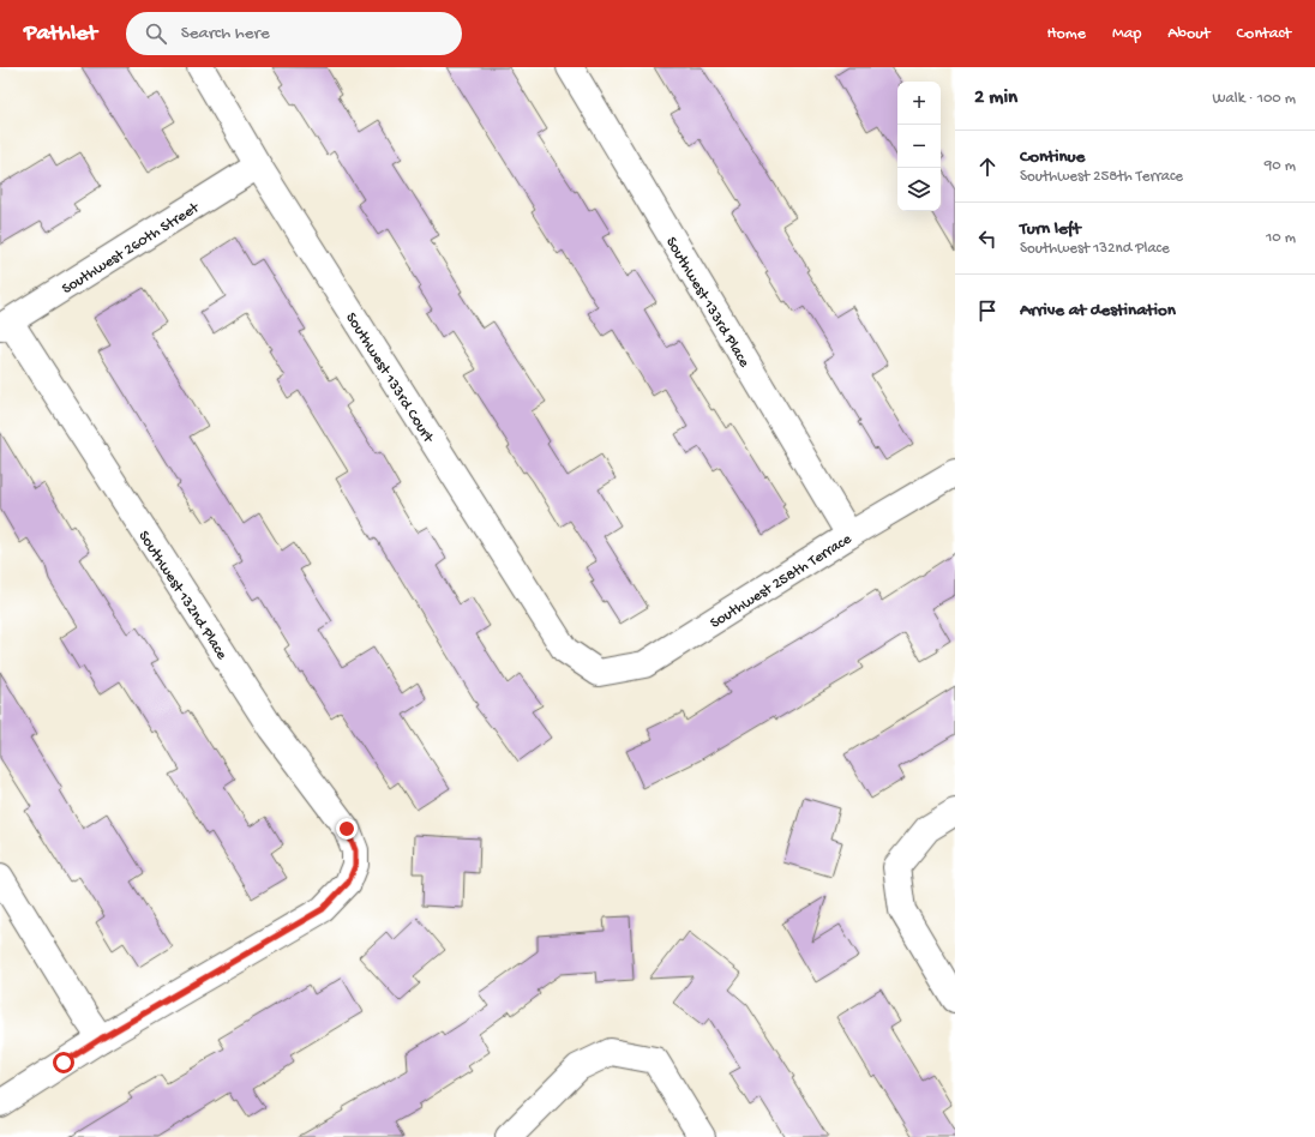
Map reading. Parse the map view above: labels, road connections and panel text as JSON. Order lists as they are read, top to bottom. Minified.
{"streets":{"street":["Southwest 260th Street","Southwest 133rd Place","Southwest 133rd Court","Southwest 258th Terrace","Southwest 132nd Place"]},"crossings":[["Southwest 260th Street","Southwest 133rd Court"],["Southwest 260th Street","Southwest 132nd Place"],["Southwest 133rd Place","Southwest 258th Terrace"],["Southwest 133rd Court","Southwest 258th Terrace"]],"page":{"header":"Pathlet","search":"Search here","nav":["Home","Map","About","Contact"],"heading":["2 min","Walk · 100 m"],"map_buttons":["+","−"],"list":[["Continue","Southwest 258th Terrace","90 m"],["Turn left","Southwest 132nd Place","10 m"],"Arrive at destination"]}}
